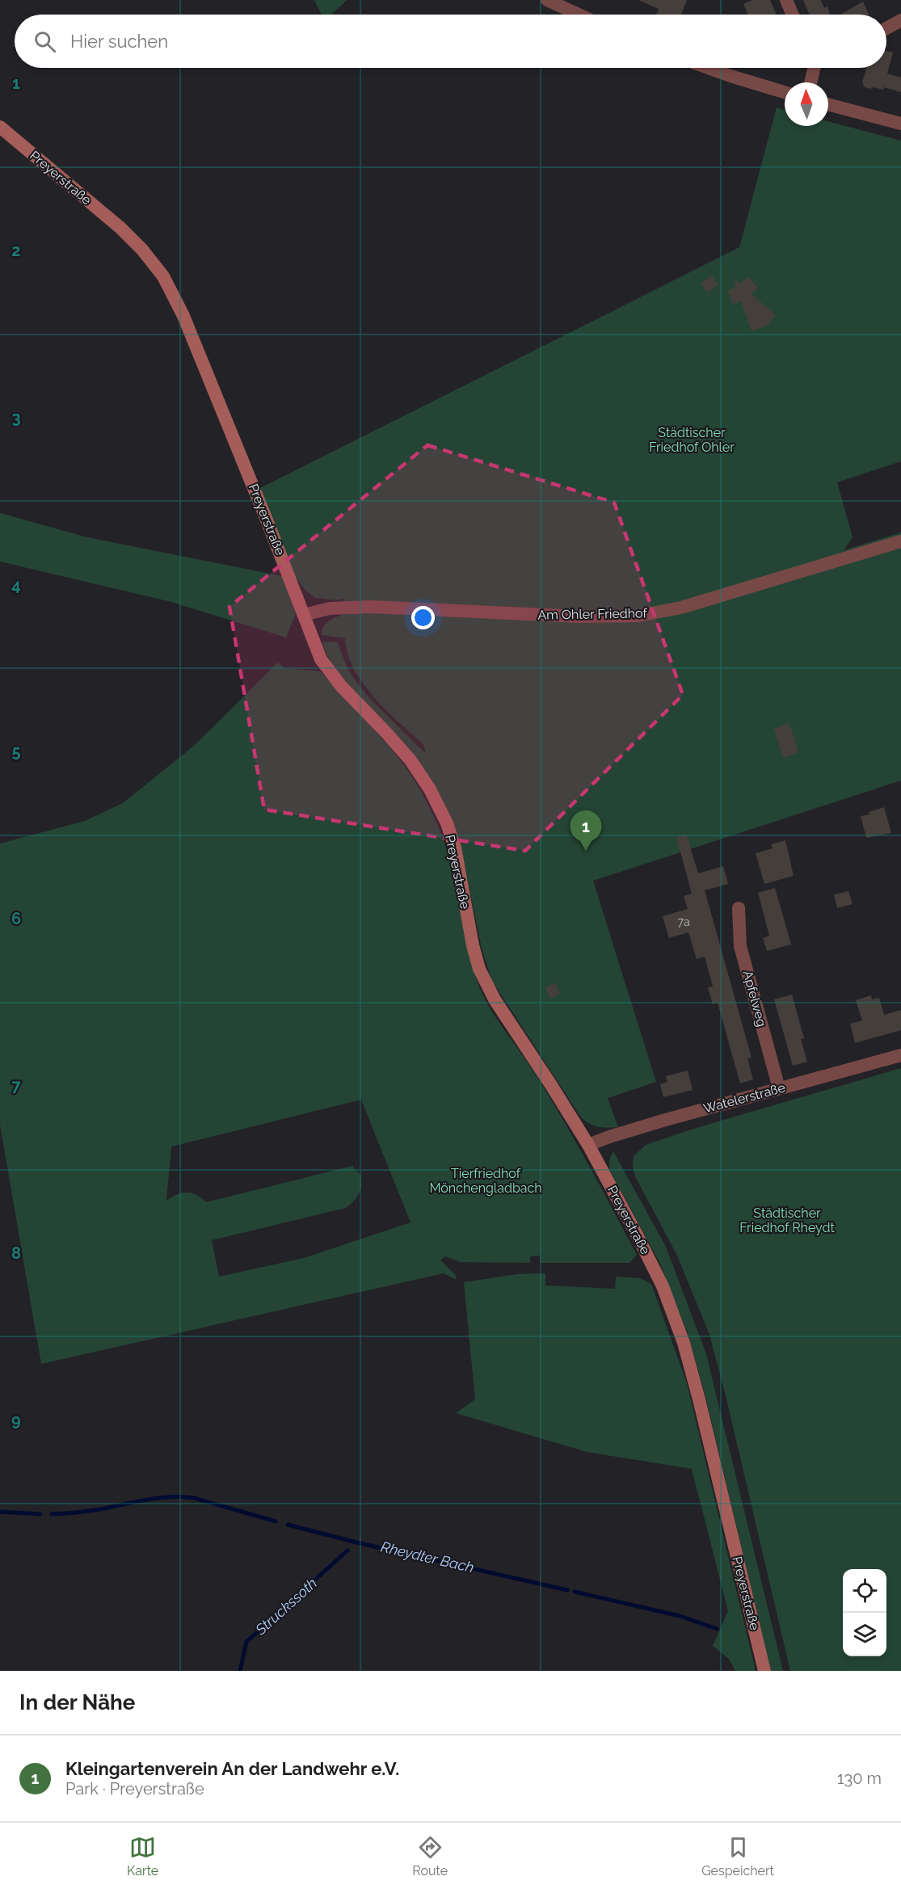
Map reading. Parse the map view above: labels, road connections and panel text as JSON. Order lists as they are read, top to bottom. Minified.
{"streets":{"main road":["Preyerstraße"],"street":["Am Ohler Friedhof","Apfelweg","Watelerstraße"]},"crossings":[["Preyerstraße","Am Ohler Friedhof"],["Preyerstraße","Watelerstraße"],["Apfelweg","Watelerstraße"]],"water":["Rheydter Bach","Struckssoth"],"parks":["Städtischer Friedhof Ohler","Tierfriedhof Mönchengladbach","Städtischer Friedhof Rheydt"],"house_numbers":["7a"],"north":"top","page":{"search":"Hier suchen","pins":"1","heading":"In der Nähe","list":[{"mark":"1","name":"Kleingartenverein An der Landwehr e.V.","note":"Park · Preyerstraße","value":"130 m"}],"nav":["Karte","Route","Gespeichert"]},"grid":{"rows":["1","2","3","4","5","6","7","8","9"]}}
